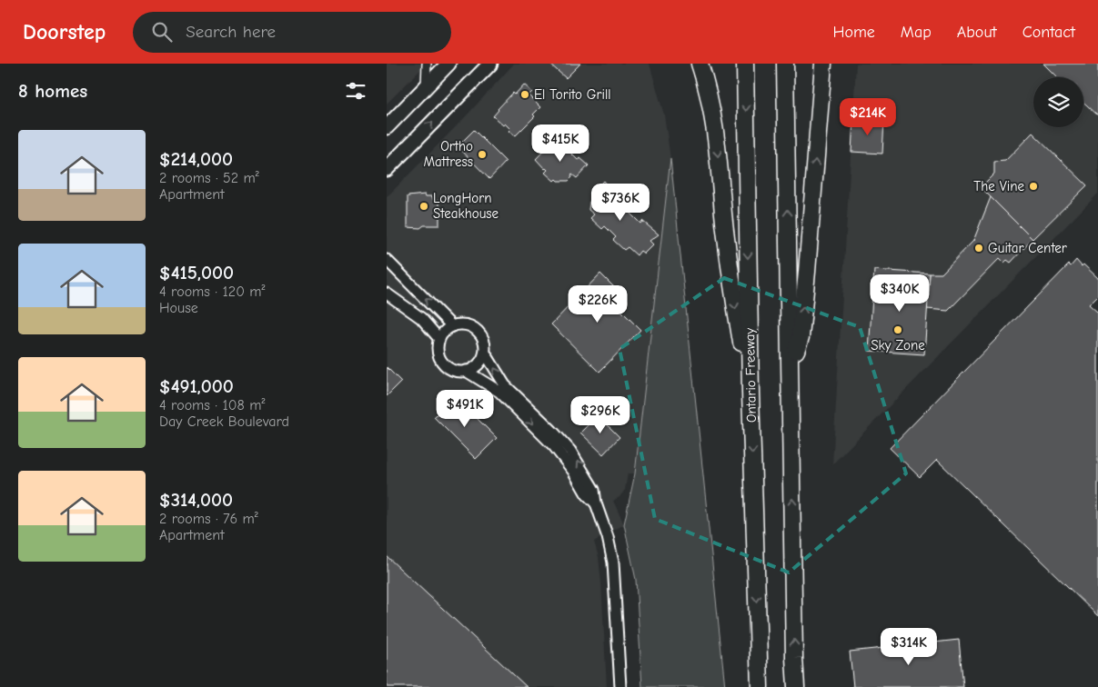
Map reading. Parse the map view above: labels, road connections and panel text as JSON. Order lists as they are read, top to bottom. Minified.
{"streets":{"highway":["Ontario Freeway"]},"places":["El Torito Grill","Ortho Mattress","The Vine","LongHorn Steakhouse","Guitar Center","Sky Zone"],"page":{"header":"Doorstep","search":"Search here","nav":["Home","Map","About","Contact"],"heading":"8 homes","price":["$214K","$415K","$736K","$340K","$226K","$491K","$296K","$314K"],"list":[{"name":"$214,000","note":"2 rooms · 52 m² · Apartment"},{"name":"$415,000","note":"4 rooms · 120 m² · House"},{"name":"$491,000","note":"4 rooms · 108 m² · Day Creek Boulevard"},{"name":"$314,000","note":"2 rooms · 76 m² · Apartment"}]}}
